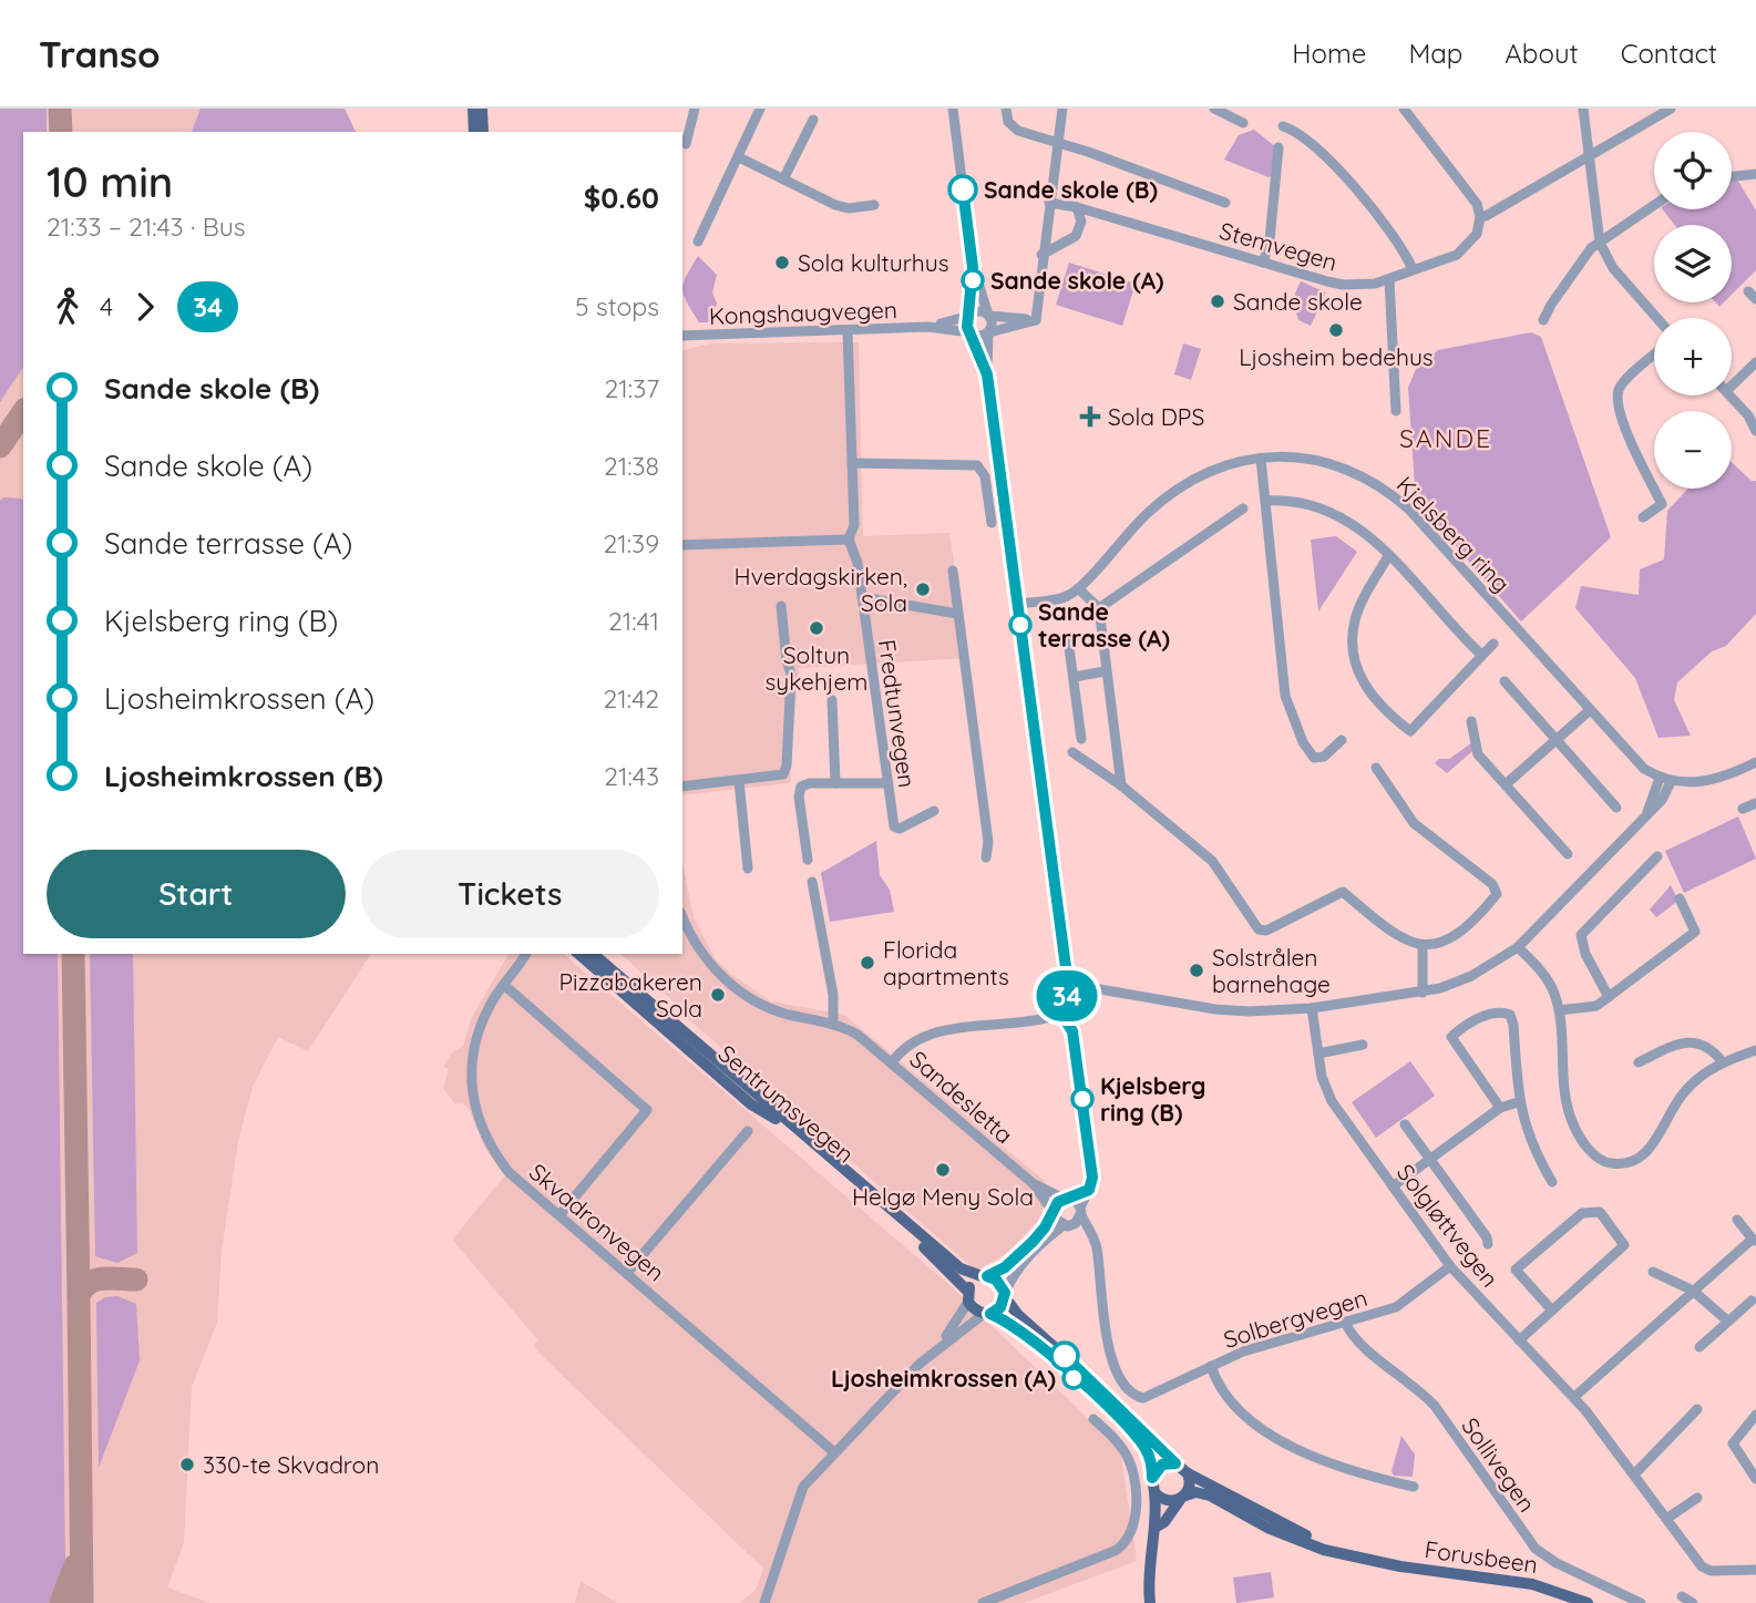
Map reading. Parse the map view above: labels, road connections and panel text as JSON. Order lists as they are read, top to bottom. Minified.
{"streets":{"main road":["Sentrumsvegen","Forusbeen"],"street":["Stemvegen","Kongshaugvegen","Kjelsberg ring","Fredtunvegen","Sandesletta","Skvadronvegen","Solgløttvegen","Solbergvegen","Sollivegen"]},"crossings":[["Kongshaugvegen","Fredtunvegen"],["Sandesletta","Solbergvegen"],["Sentrumsvegen","Forusbeen"],["Solgløttvegen","Solbergvegen"],["Solbergvegen","Sollivegen"]],"districts":["SANDE"],"places":{"other":["Sande skole (B)","Sola kulturhus","Sande skole (A)","Sande skole","Ljosheim bedehus","Hverdagskirken, Sola","Sande terrasse (A)","Soltun sykehjem","Florida apartments","Solstrålen barnehage","Pizzabakeren Sola","Kjelsberg ring (B)","Helgø Meny Sola","Ljosheimkrossen (A)","330-te Skvadron"],"health":["Sola DPS"]},"lines":["bus line 34"],"page":{"header":"Transo","nav":["Home","Map","About","Contact"],"on_map":"34","map_buttons":["+","−"],"heading":["10 min","21:33 – 21:43 · Bus","$0.60"],"legs":["4","34","5 stops"],"list":[{"name":"Sande skole (B)","value":"21:37"},{"name":"Sande skole (A)","value":"21:38"},{"name":"Sande terrasse (A)","value":"21:39"},{"name":"Kjelsberg ring (B)","value":"21:41"},{"name":"Ljosheimkrossen (A)","value":"21:42"},{"name":"Ljosheimkrossen (B)","value":"21:43"}],"buttons":["Start","Tickets"]}}
